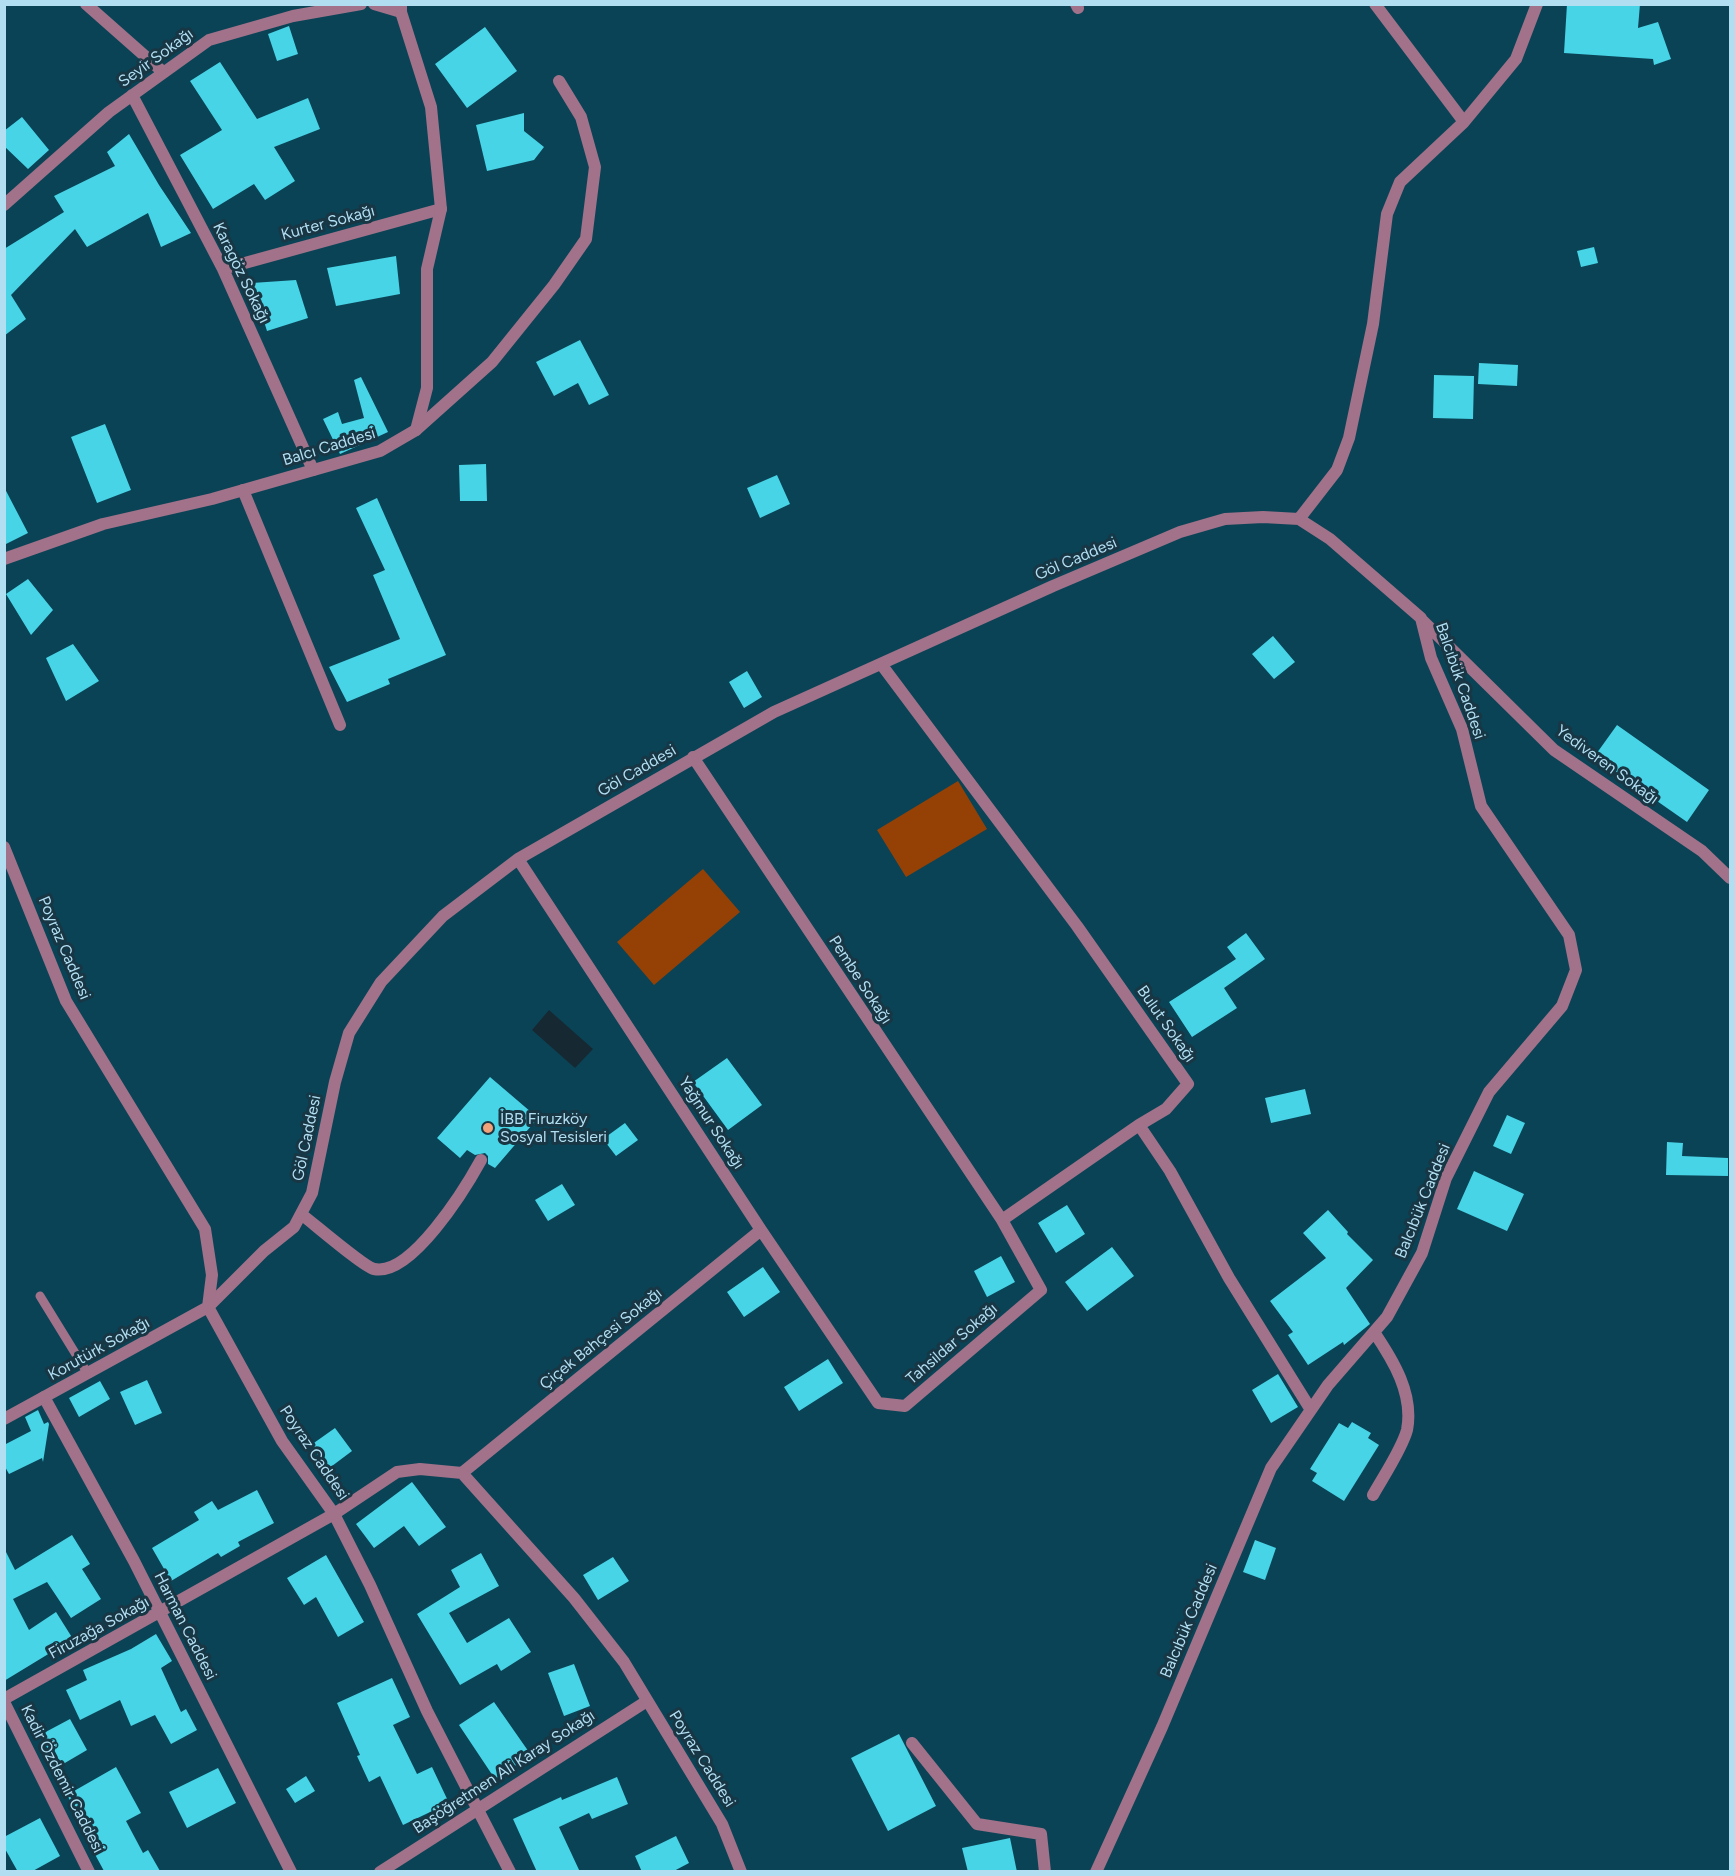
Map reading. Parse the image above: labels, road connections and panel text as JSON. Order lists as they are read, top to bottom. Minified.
{"streets":{"street":["Seyir Sokağı","Kurter Sokağı","Karagöz Sokağı","Balcı Caddesi","Göl Caddesi","Balcıbük Caddesi","Yediveren Sokağı","Poyraz Caddesi","Pembe Sokağı","Bulut Sokağı","Yağmur Sokağı","Çiçek Bahçesi Sokağı","Tahsildar Sokağı","Korutürk Sokağı","Harman Caddesi","Firuzağa Sokağı","Başöğretmen Ali Karay Sokağı","Kadir Özdemir Caddesi"]},"crossings":[["Seyir Sokağı","Karagöz Sokağı"],["Kurter Sokağı","Karagöz Sokağı"],["Karagöz Sokağı","Balcı Caddesi"],["Göl Caddesi","Balcıbük Caddesi"],["Göl Caddesi","Poyraz Caddesi"],["Göl Caddesi","Pembe Sokağı"],["Göl Caddesi","Bulut Sokağı"],["Göl Caddesi","Yağmur Sokağı"],["Göl Caddesi","Korutürk Sokağı"],["Balcıbük Caddesi","Yediveren Sokağı"],["Poyraz Caddesi","Çiçek Bahçesi Sokağı"],["Poyraz Caddesi","Korutürk Sokağı"],["Poyraz Caddesi","Firuzağa Sokağı"],["Poyraz Caddesi","Başöğretmen Ali Karay Sokağı"],["Pembe Sokağı","Tahsildar Sokağı"],["Yağmur Sokağı","Çiçek Bahçesi Sokağı"],["Yağmur Sokağı","Tahsildar Sokağı"],["Korutürk Sokağı","Harman Caddesi"],["Harman Caddesi","Firuzağa Sokağı"],["Firuzağa Sokağı","Kadir Özdemir Caddesi"]],"places":["İBB Firuzköy Sosyal Tesisleri"]}
